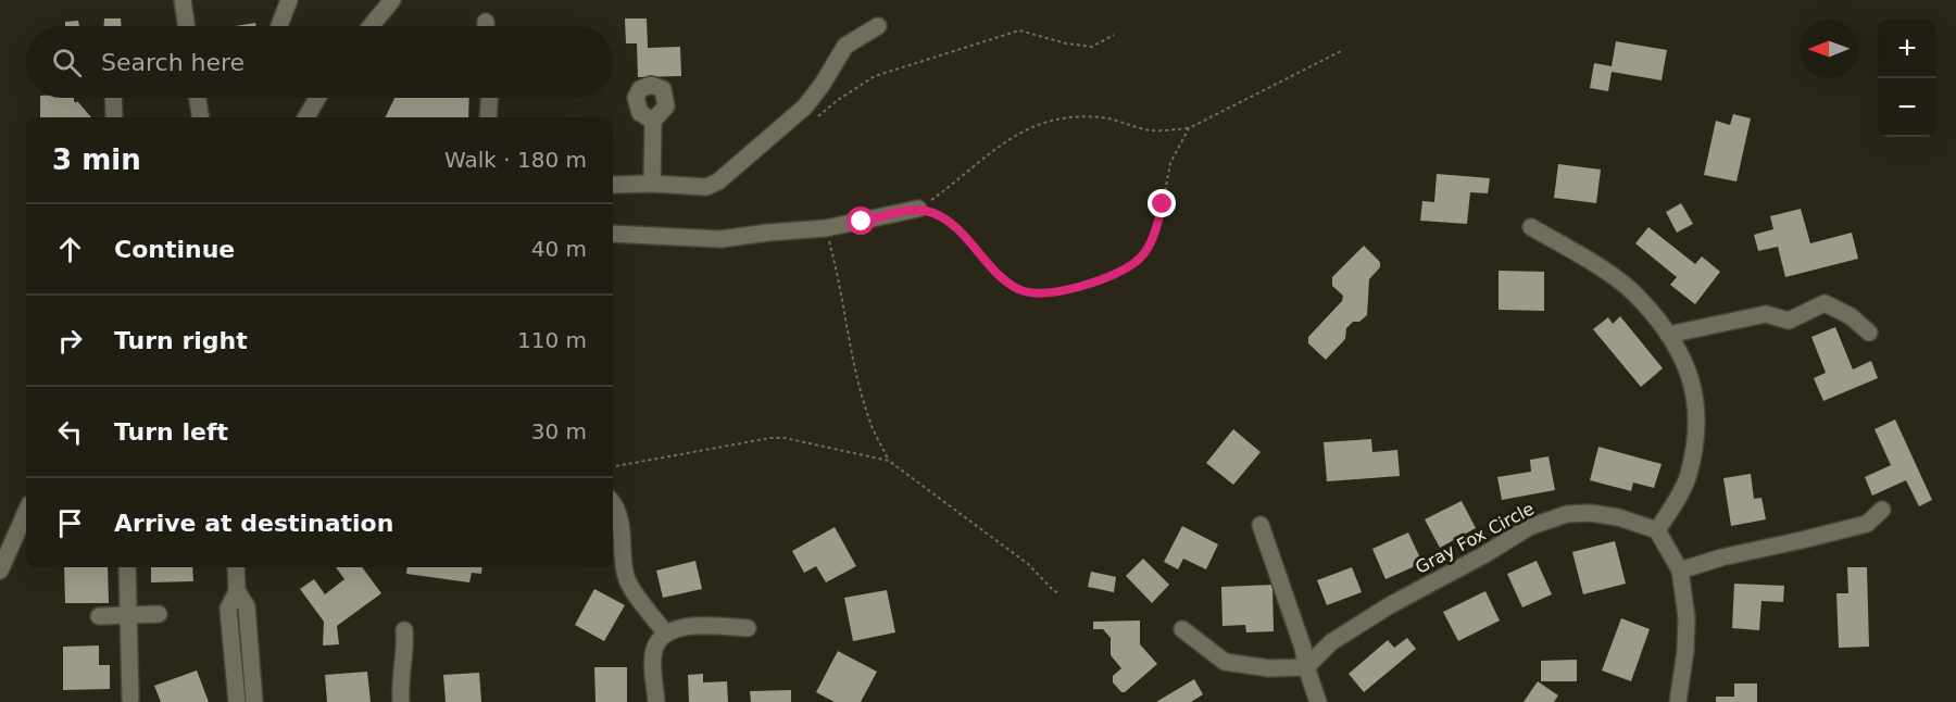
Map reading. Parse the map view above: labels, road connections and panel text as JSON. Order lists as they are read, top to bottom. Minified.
{"streets":{"street":["Gray Fox Circle"]},"north":"left","page":{"map_buttons":["+","−"],"search":"Search here","heading":["3 min","Walk · 180 m"],"list":[["Continue","40 m"],["Turn right","110 m"],["Turn left","30 m"],"Arrive at destination"]}}
